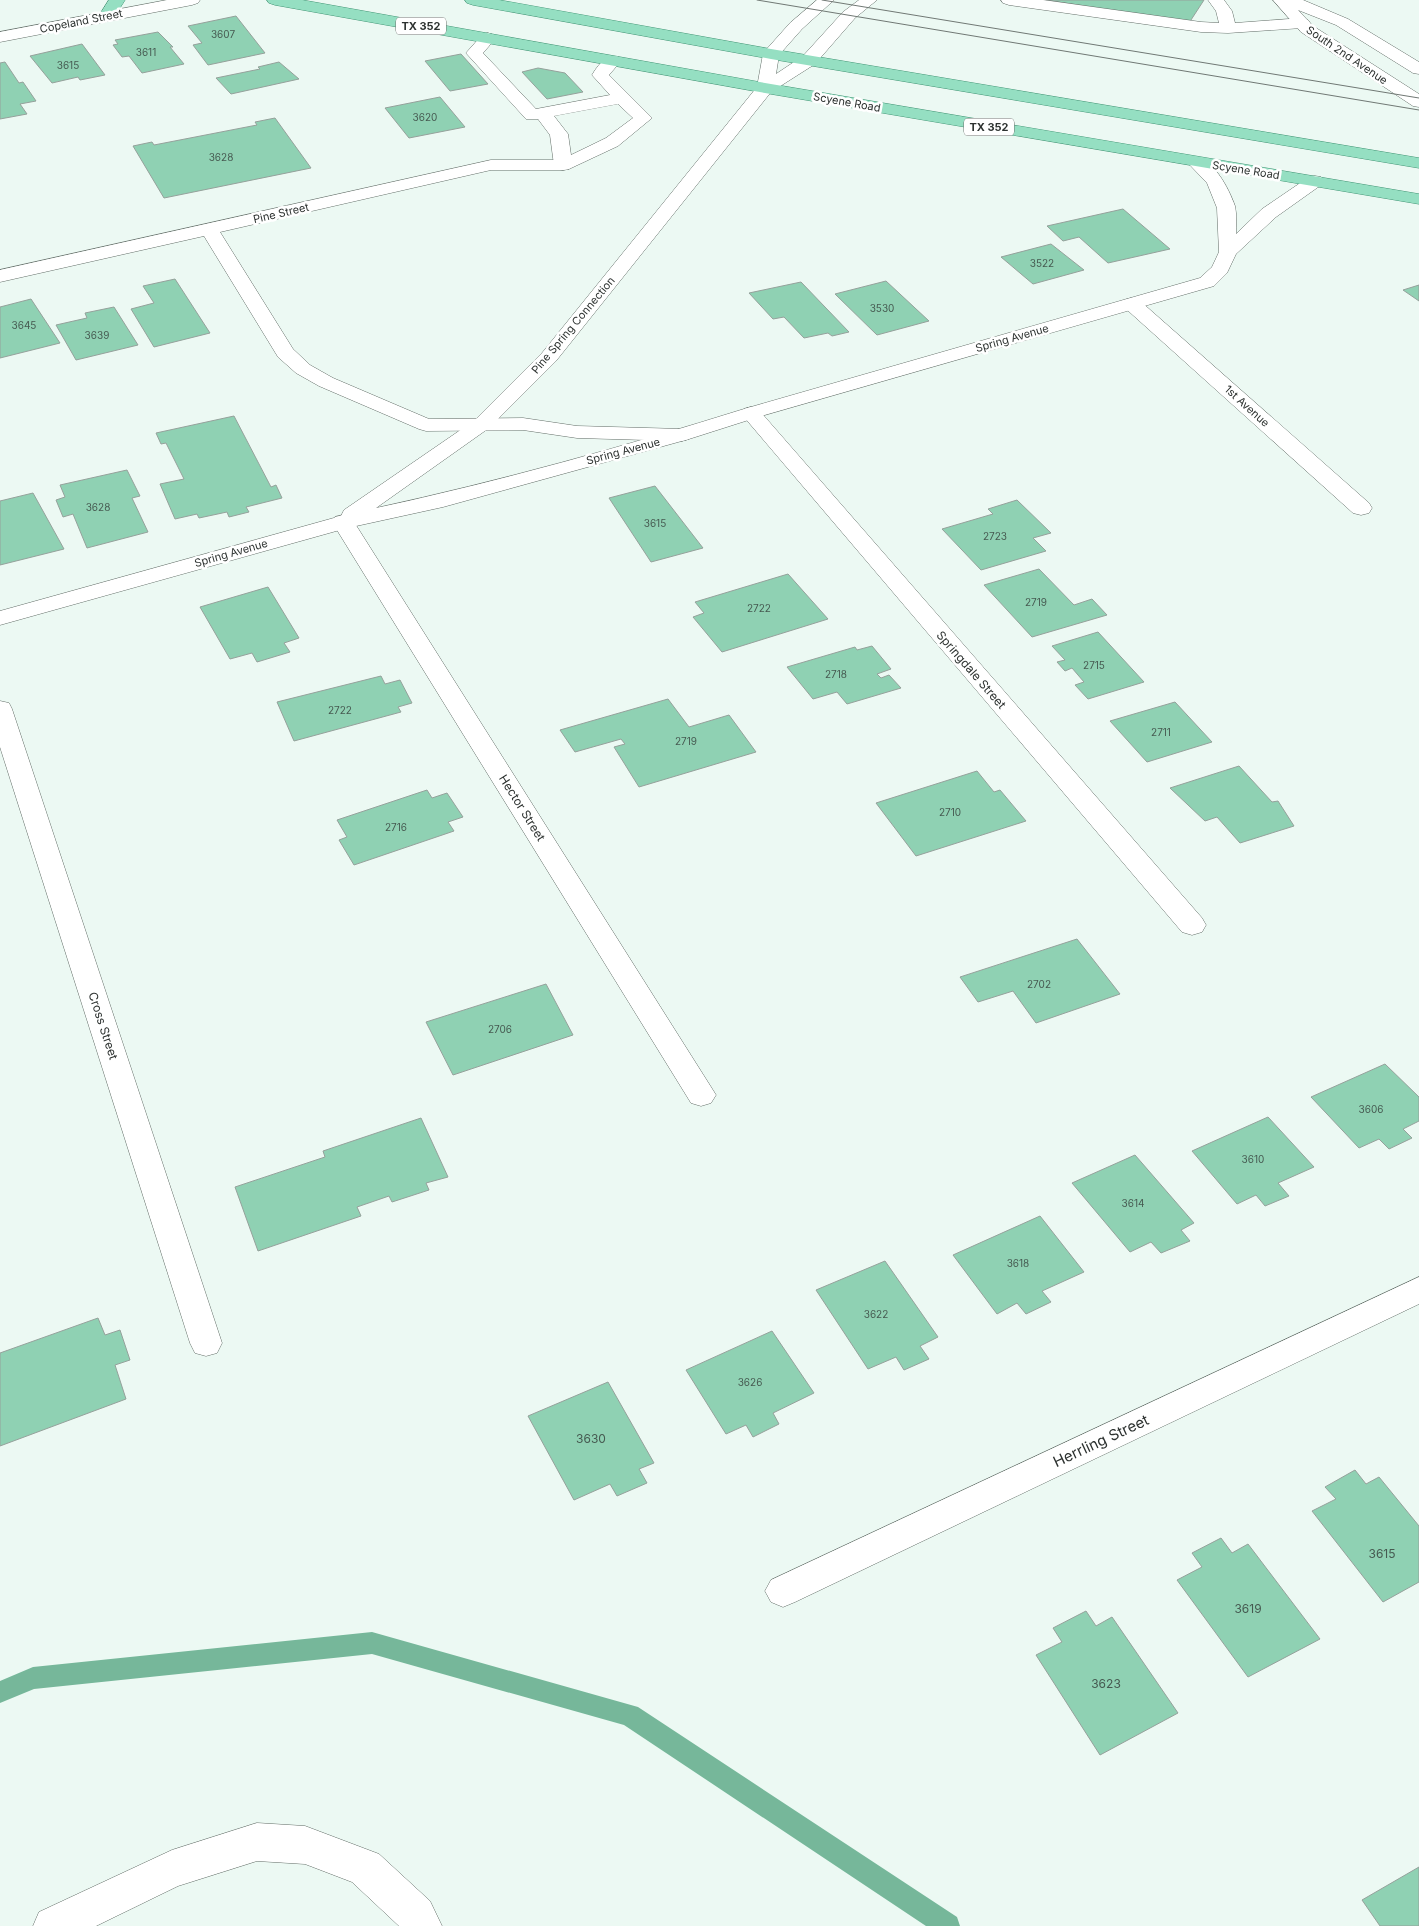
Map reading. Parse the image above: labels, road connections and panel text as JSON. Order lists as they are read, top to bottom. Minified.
{"streets":{"main road":["TX 352","Scyene Road"],"street":["Copeland Street","South 2nd Avenue","Pine Street","Pine Spring Connection","Spring Avenue","1st Avenue","Springdale Street","Hector Street","Cross Street","Herrling Street"]},"crossings":[["Scyene Road","Pine Spring Connection"],["Scyene Road","Spring Avenue"],["Pine Spring Connection","Spring Avenue"],["Pine Spring Connection","Hector Street"],["Spring Avenue","1st Avenue"],["Spring Avenue","Springdale Street"],["Spring Avenue","Hector Street"]],"house_numbers":["3607","3611","3615","3620","3628","3522","3530","3645","3639","3628","3615","2723","2719","2722","2715","2718","2722","2711","2719","2710","2716","2702","2706","3606","3610","3614","3618","3622","3626","3630","3615","3619","3623"]}
